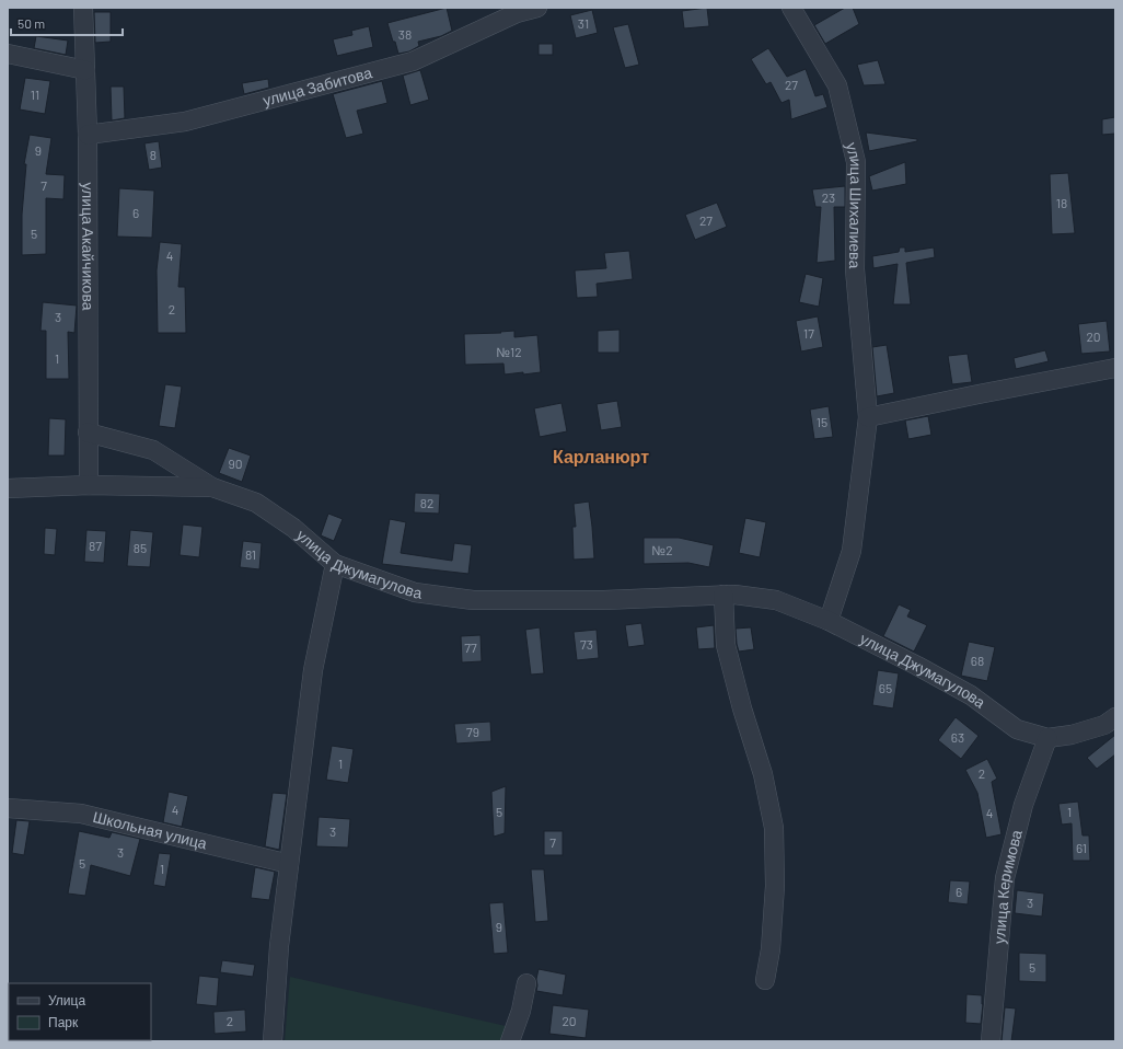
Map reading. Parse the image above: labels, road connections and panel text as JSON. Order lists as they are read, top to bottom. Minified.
{"streets":{"street":["улица Забитова","улица Шихалиева","улица Акайчикова","улица Джумагулова","Школьная улица","улица Керимова"]},"crossings":[["улица Забитова","улица Акайчикова"],["улица Шихалиева","улица Джумагулова"],["улица Акайчикова","улица Джумагулова"],["улица Джумагулова","улица Керимова"]],"districts":["Карланюрт"],"house_numbers":["31","38","27","11","9","8","7","23","18","6","27","5","4","2","3","17","20","№12","1","15","90","82","87","85","№2","81","73","77","68","65","79","63","1","2","4","5","1","4","3","7","61","3","5","1","6","3","9","5","2","20"],"legend":["Улица","Парк"],"scale_bar":"50 m"}
